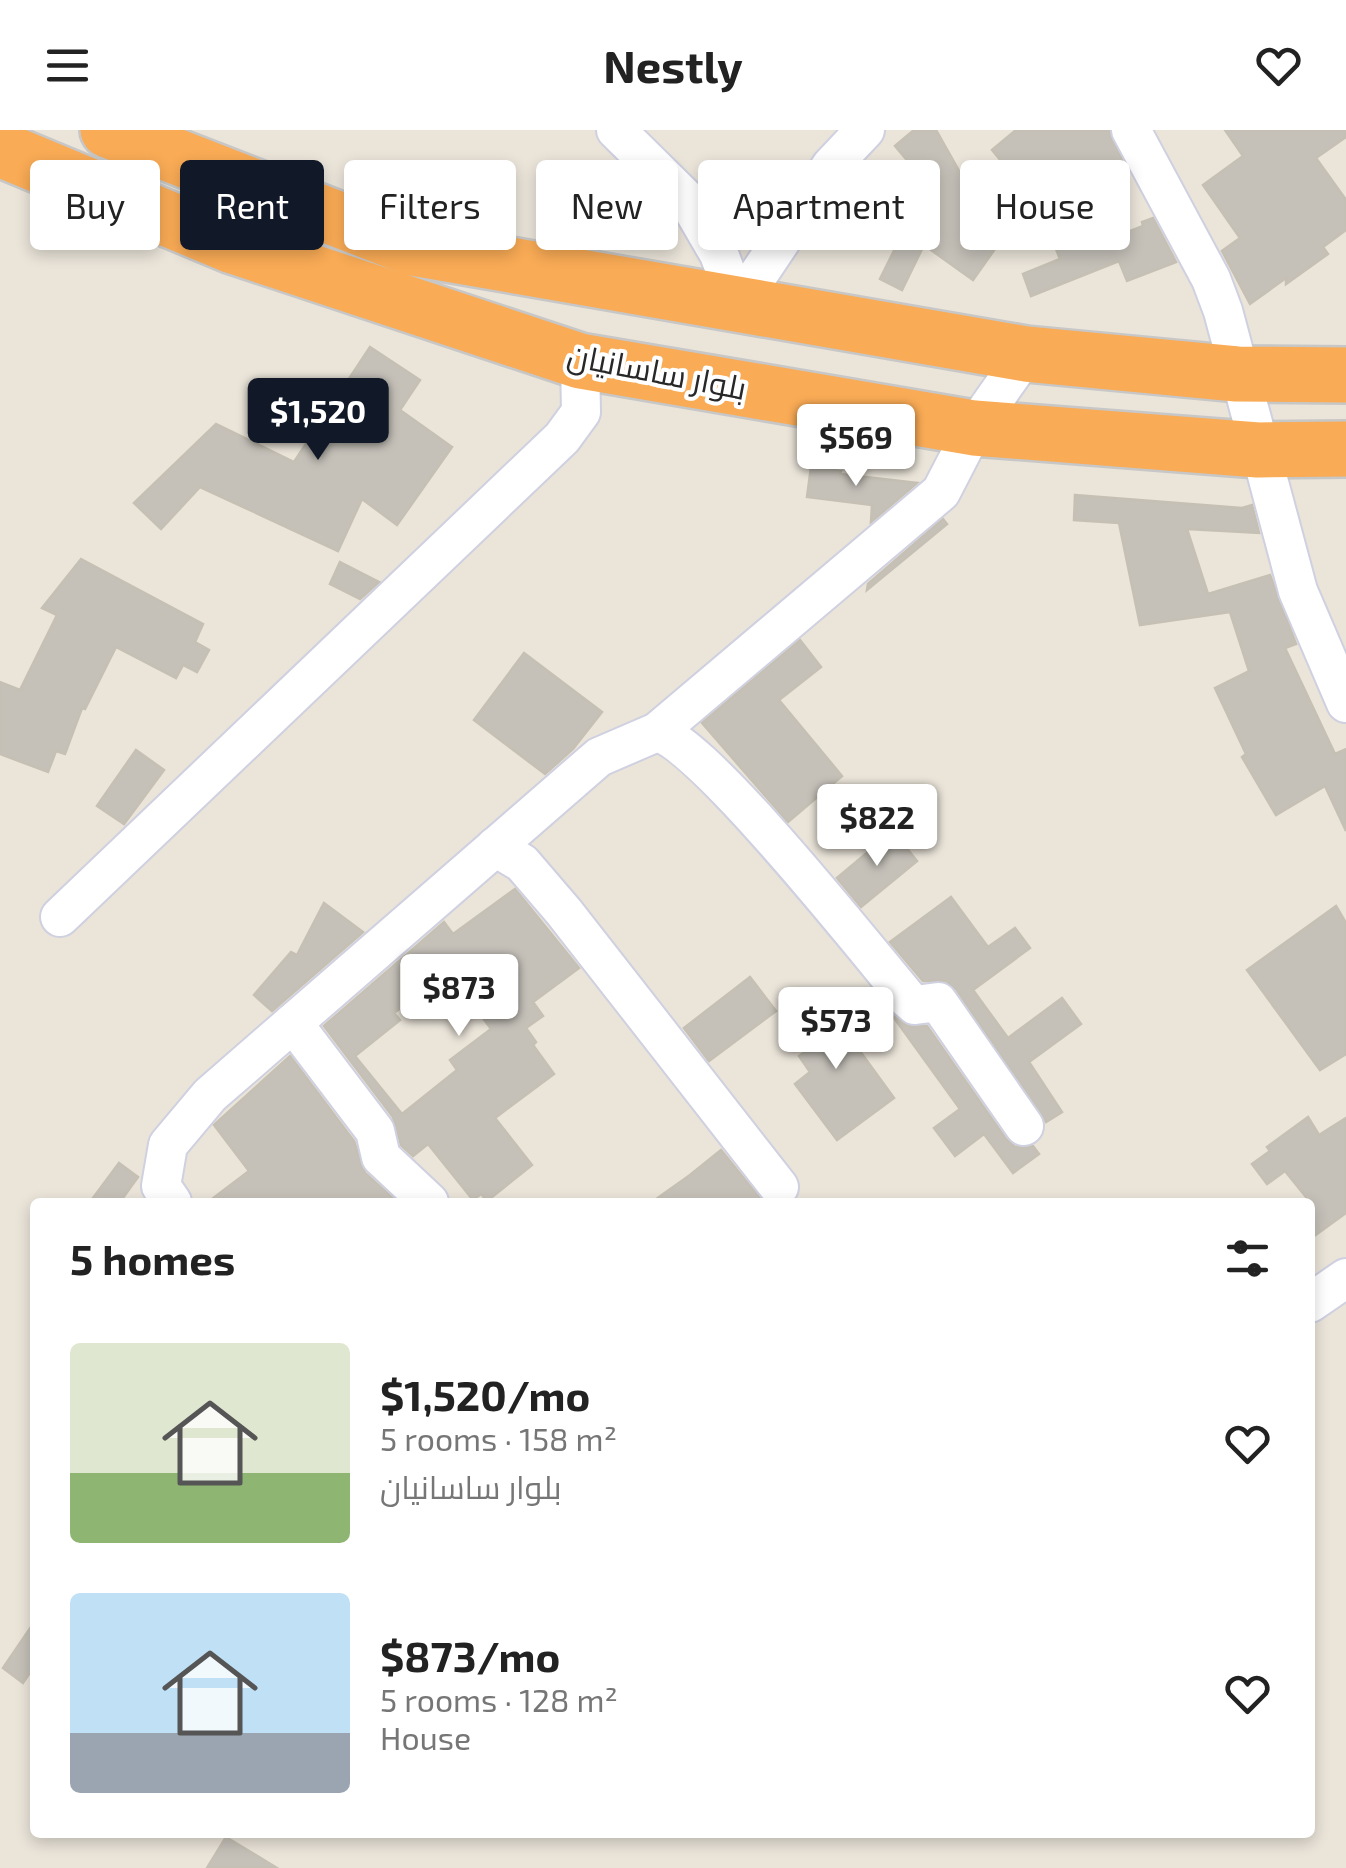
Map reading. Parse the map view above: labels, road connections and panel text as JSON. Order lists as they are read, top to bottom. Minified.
{"streets":{"highway":["بلوار ساسانیان"]},"page":{"header":"Nestly","chip":["Buy","Rent","Filters","New","Apartment","House"],"price":["$1,520","$569","$822","$873","$573"],"heading":"5 homes","list":[{"name":"$1,520/mo","note":"5 rooms · 158 m² · بلوار ساسانیان"},{"name":"$873/mo","note":"5 rooms · 128 m² · House"}]}}
